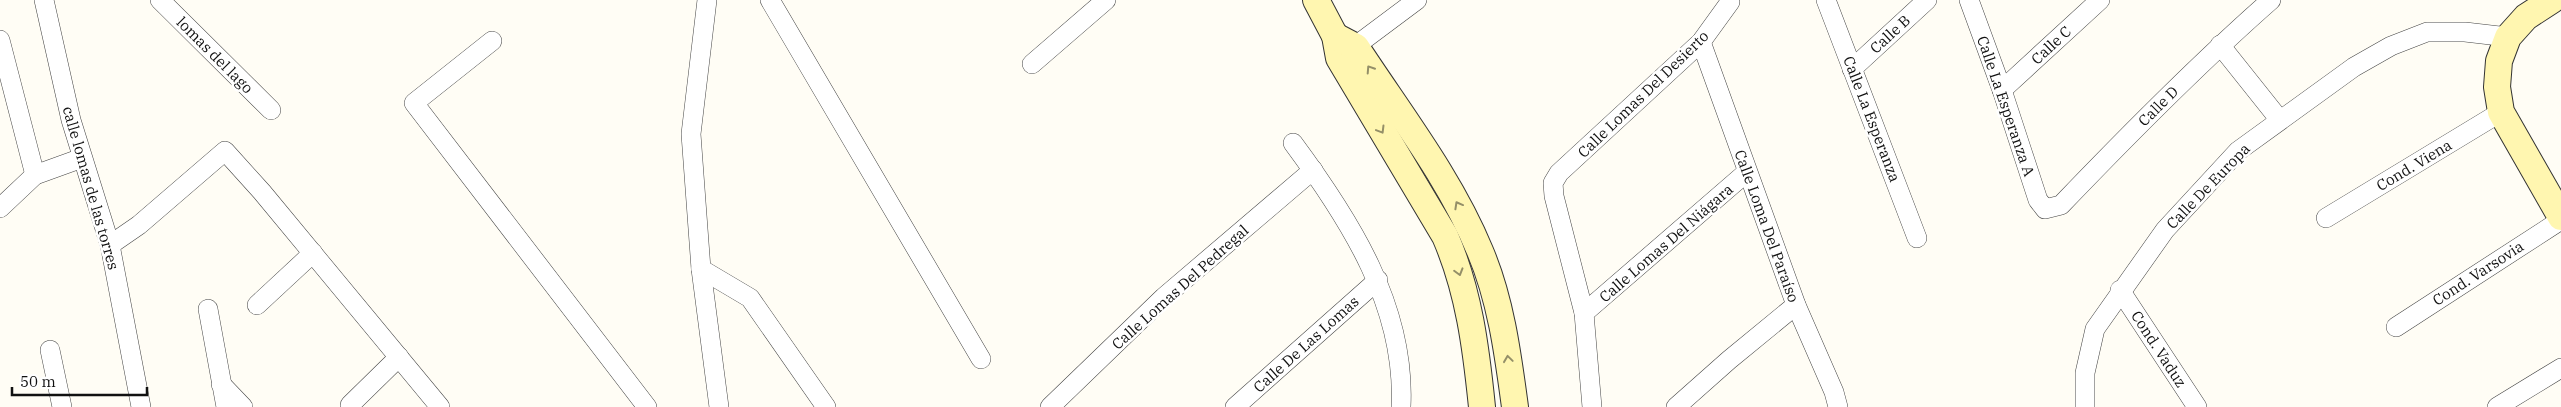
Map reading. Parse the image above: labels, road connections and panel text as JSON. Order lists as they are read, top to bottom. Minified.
{"streets":{"street":["Calle B","Calle C","lomas del lago","Calle Lomas Del Desierto","Calle La Esperanza A","Calle D","Calle La Esperanza","Cond. Viena","Calle De Europa","calle lomas de las torres","Calle Loma Del Paraíso","Calle Lomas Del Niágara","Cond. Varsovia","Calle Lomas Del Pedregal","Calle De Las Lomas","Cond. Vaduz"]},"crossings":[["Calle B","Calle La Esperanza"],["Calle C","Calle La Esperanza A"],["Calle Lomas Del Desierto","Calle Loma Del Paraíso"],["Calle Lomas Del Desierto","Calle Lomas Del Niágara"],["Calle La Esperanza A","Calle D"],["Calle De Europa","Cond. Vaduz"],["Calle Loma Del Paraíso","Calle Lomas Del Niágara"]],"scale_bar":"50 m"}
